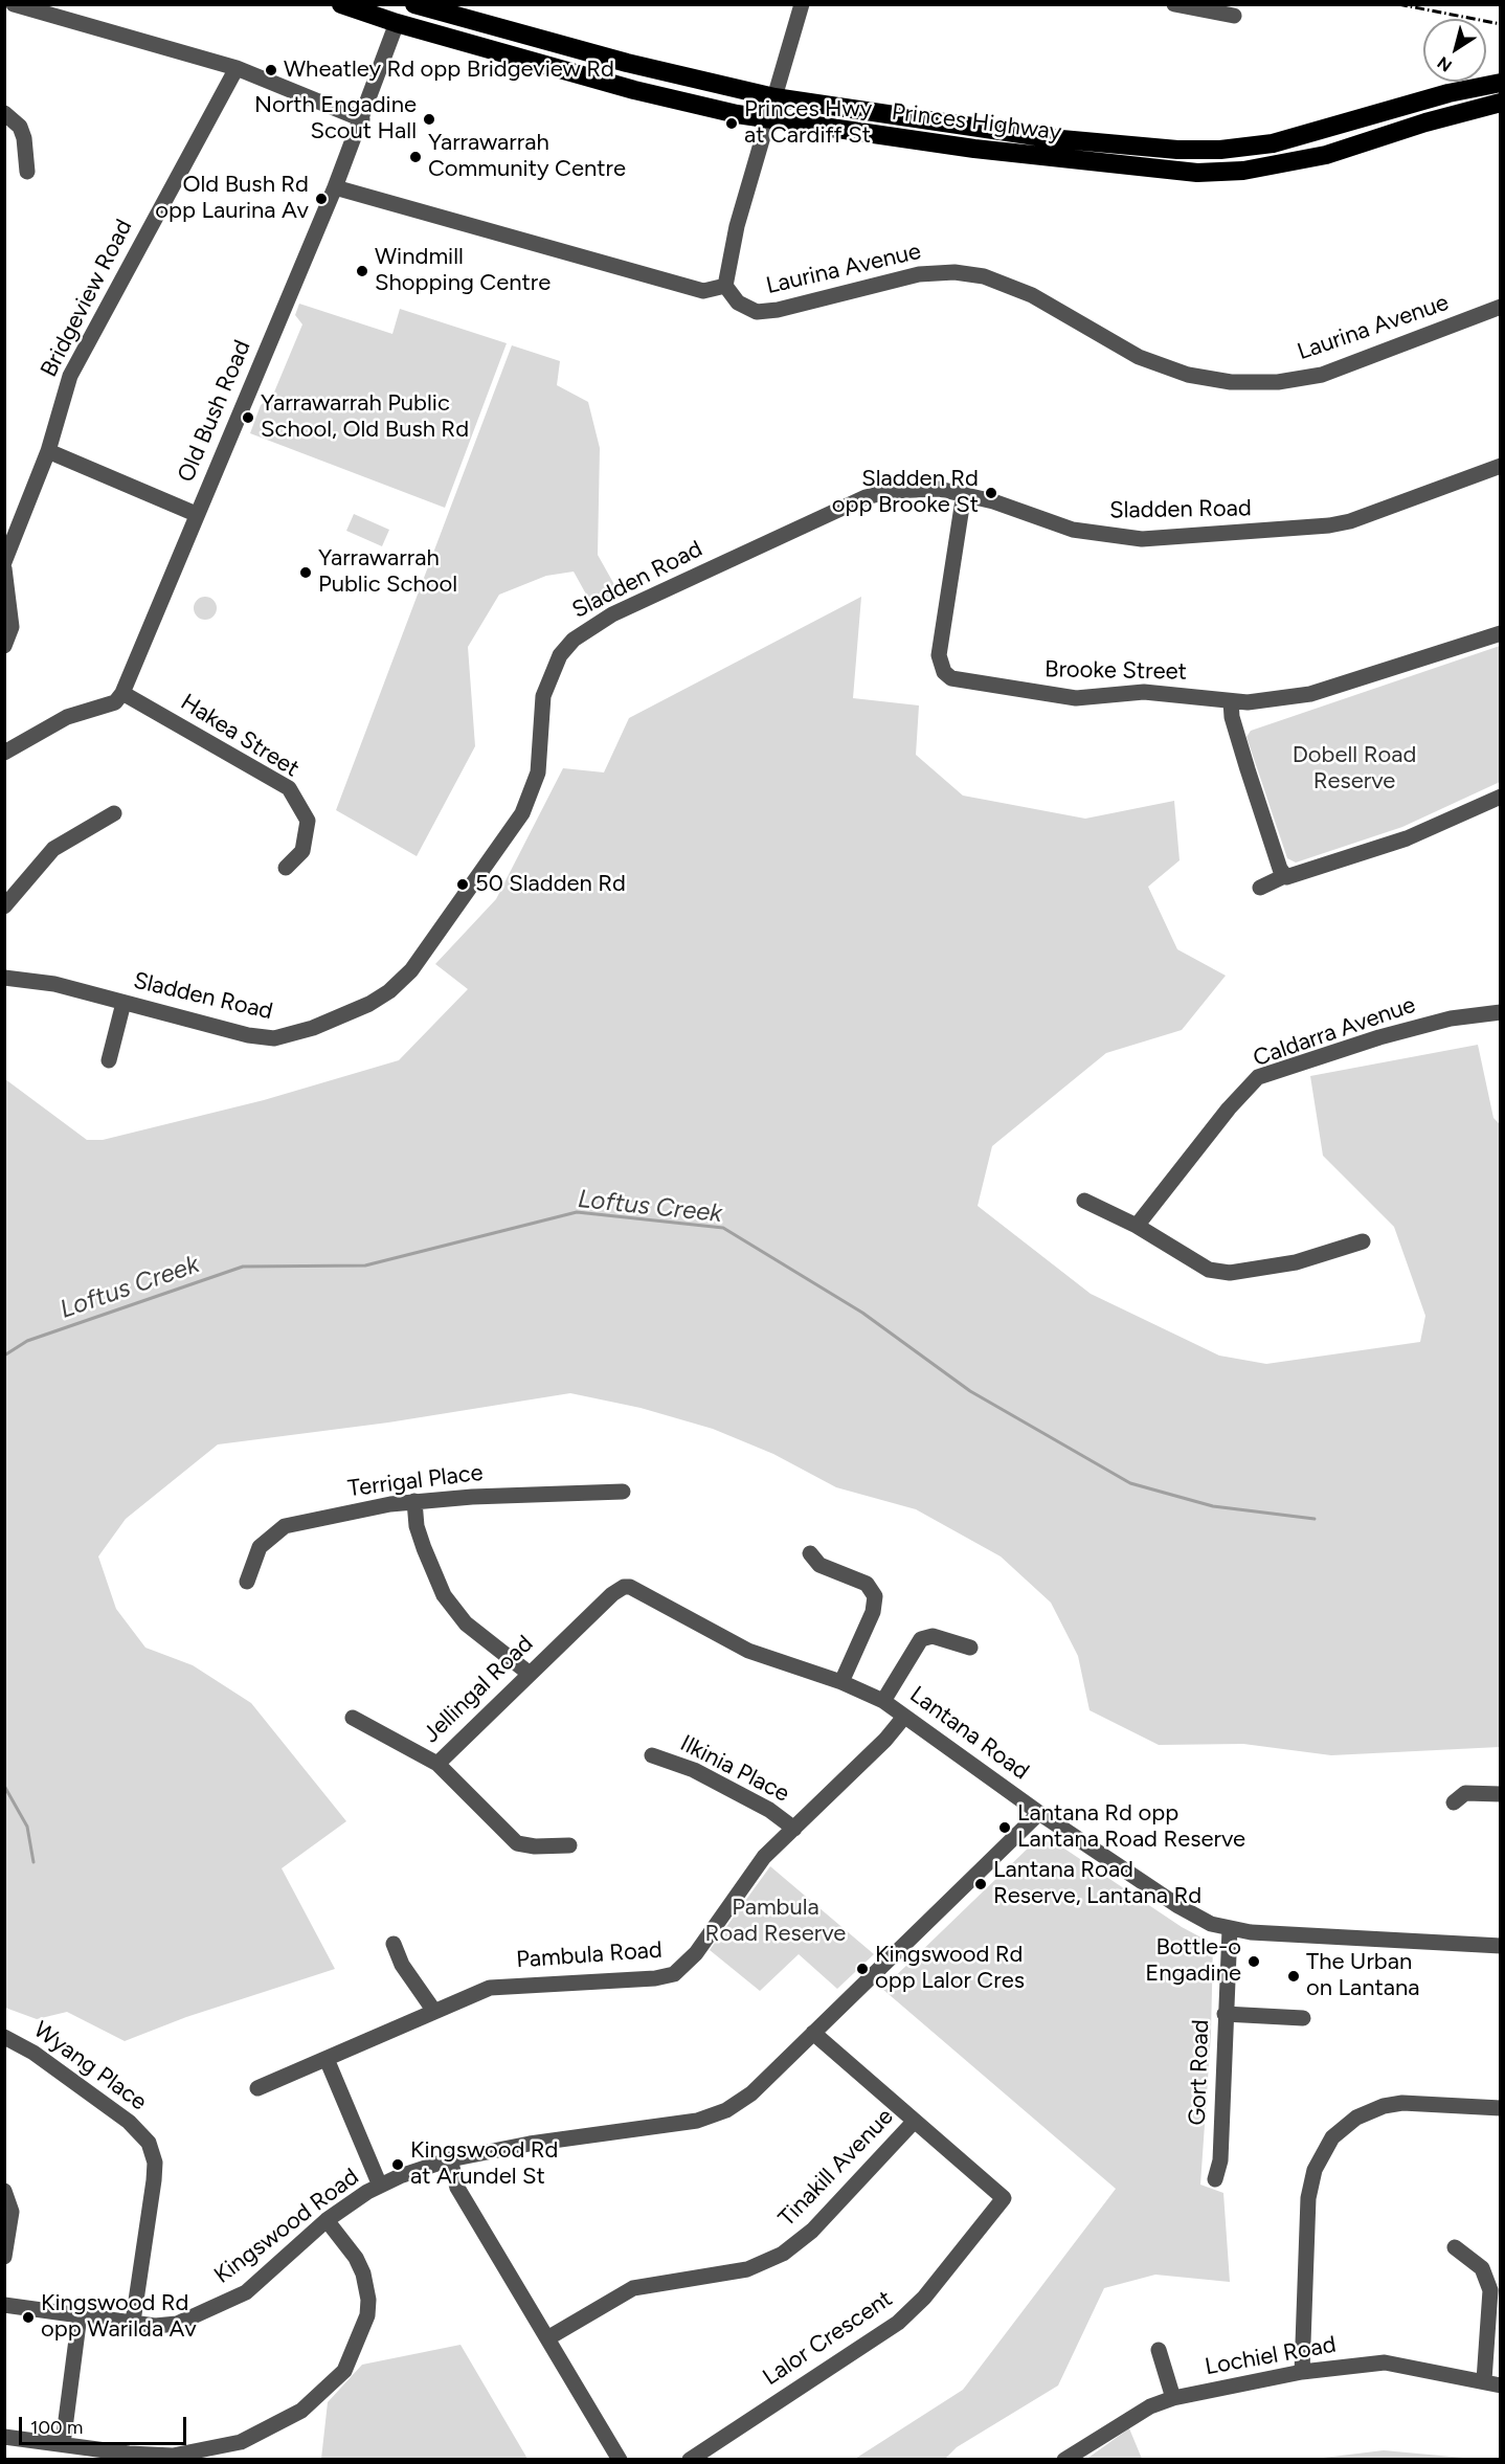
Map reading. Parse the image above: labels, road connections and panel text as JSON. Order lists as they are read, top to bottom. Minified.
{"streets":{"highway":["Princes Highway"],"street":["Laurina Avenue","Bridgeview Road","Old Bush Road","Sladden Road","Brooke Street","Hakea Street","Caldarra Avenue","Terrigal Place","Jellingal Road","Lantana Road","Ilkinia Place","Pambula Road","Wyang Place","Gort Road","Tinakill Avenue","Kingswood Road","Lalor Crescent","Lochiel Road"]},"crossings":[["Princes Highway","Old Bush Road"],["Old Bush Road","Hakea Street"],["Sladden Road","Brooke Street"],["Jellingal Road","Lantana Road"],["Lantana Road","Pambula Road"],["Lantana Road","Gort Road"],["Lantana Road","Kingswood Road"],["Ilkinia Place","Pambula Road"],["Wyang Place","Kingswood Road"],["Tinakill Avenue","Lalor Crescent"],["Kingswood Road","Lalor Crescent"]],"water":["Loftus Creek"],"parks":["Dobell Road Reserve","Pambula Road Reserve"],"places":["Wheatley Rd opp Bridgeview Rd","North Engadine Scout Hall","Princes Hwy at Cardiff St","Yarrawarrah Community Centre","Old Bush Rd opp Laurina Av","Windmill Shopping Centre","Yarrawarrah Public School, Old Bush Rd","Sladden Rd opp Brooke St","Yarrawarrah Public School","50 Sladden Rd","Lantana Rd opp Lantana Road Reserve","Lantana Road Reserve, Lantana Rd","Bottle-o Engadine","Kingswood Rd opp Lalor Cres","The Urban on Lantana","Kingswood Rd at Arundel St","Kingswood Rd opp Warilda Av"],"scale_bar":"100 m","north":"bottom left"}
